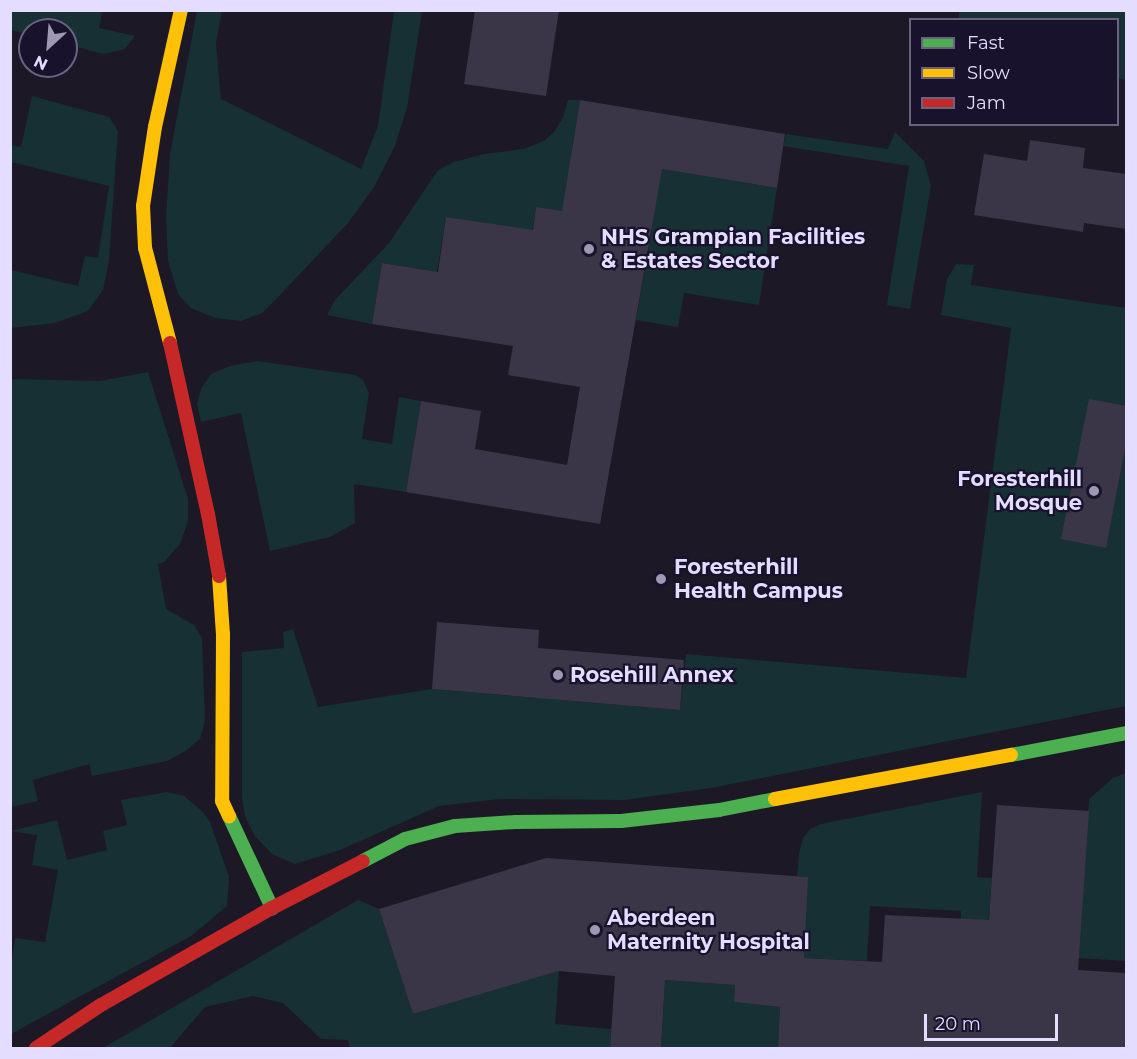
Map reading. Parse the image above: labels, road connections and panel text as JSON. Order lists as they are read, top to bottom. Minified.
{"places":["NHS Grampian Facilities & Estates Sector","Foresterhill Mosque","Foresterhill Health Campus","Rosehill Annex","Aberdeen Maternity Hospital"],"legend":["Fast","Slow","Jam"],"scale_bar":"20 m","north":"bottom left"}
